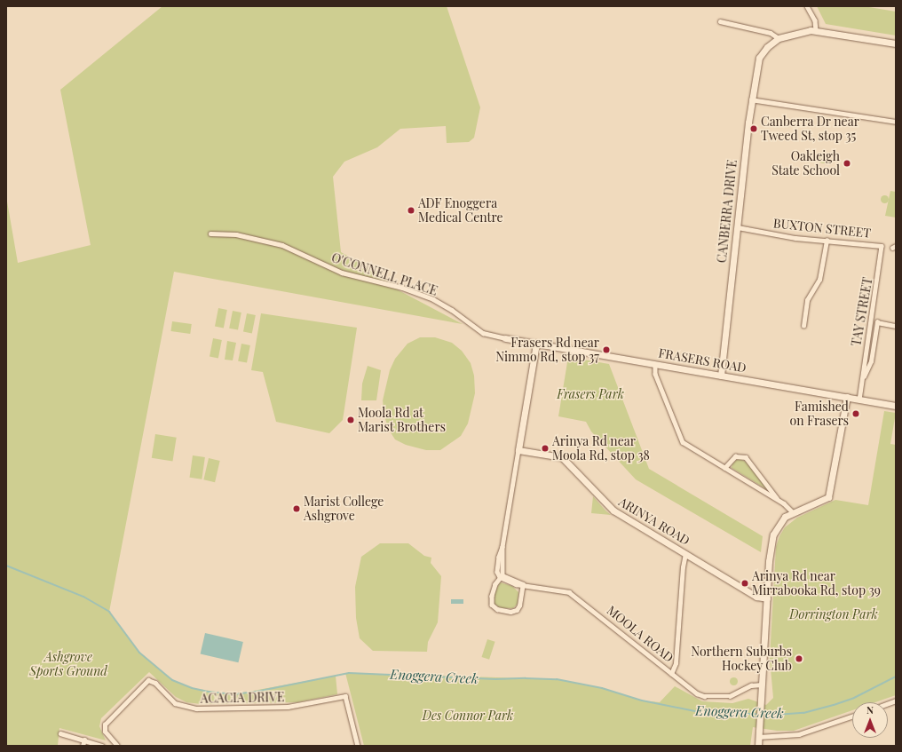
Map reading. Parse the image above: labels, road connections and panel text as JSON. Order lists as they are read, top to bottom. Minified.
{"streets":{"street":["CANBERRA DRIVE","BUXTON STREET","O'CONNELL PLACE","TAY STREET","FRASERS ROAD","ARINYA ROAD","MOOLA ROAD","ACACIA DRIVE"]},"crossings":[["CANBERRA DRIVE","BUXTON STREET"],["CANBERRA DRIVE","FRASERS ROAD"],["BUXTON STREET","TAY STREET"],["O'CONNELL PLACE","FRASERS ROAD"],["TAY STREET","FRASERS ROAD"]],"water":["Enoggera Creek"],"parks":["Frasers Park","Dorrington Park","Ashgrove Sports Ground","Des Connor Park"],"places":["Canberra Dr near Tweed St, stop 35","Oakleigh State School","ADF Enoggera Medical Centre","Frasers Rd near Nimmo Rd, stop 37","Famished on Frasers","Moola Rd at Marist Brothers","Arinya Rd near Moola Rd, stop 38","Marist College Ashgrove","Arinya Rd near Mirrabooka Rd, stop 39","Northern Suburbs Hockey Club"],"north":"top"}
